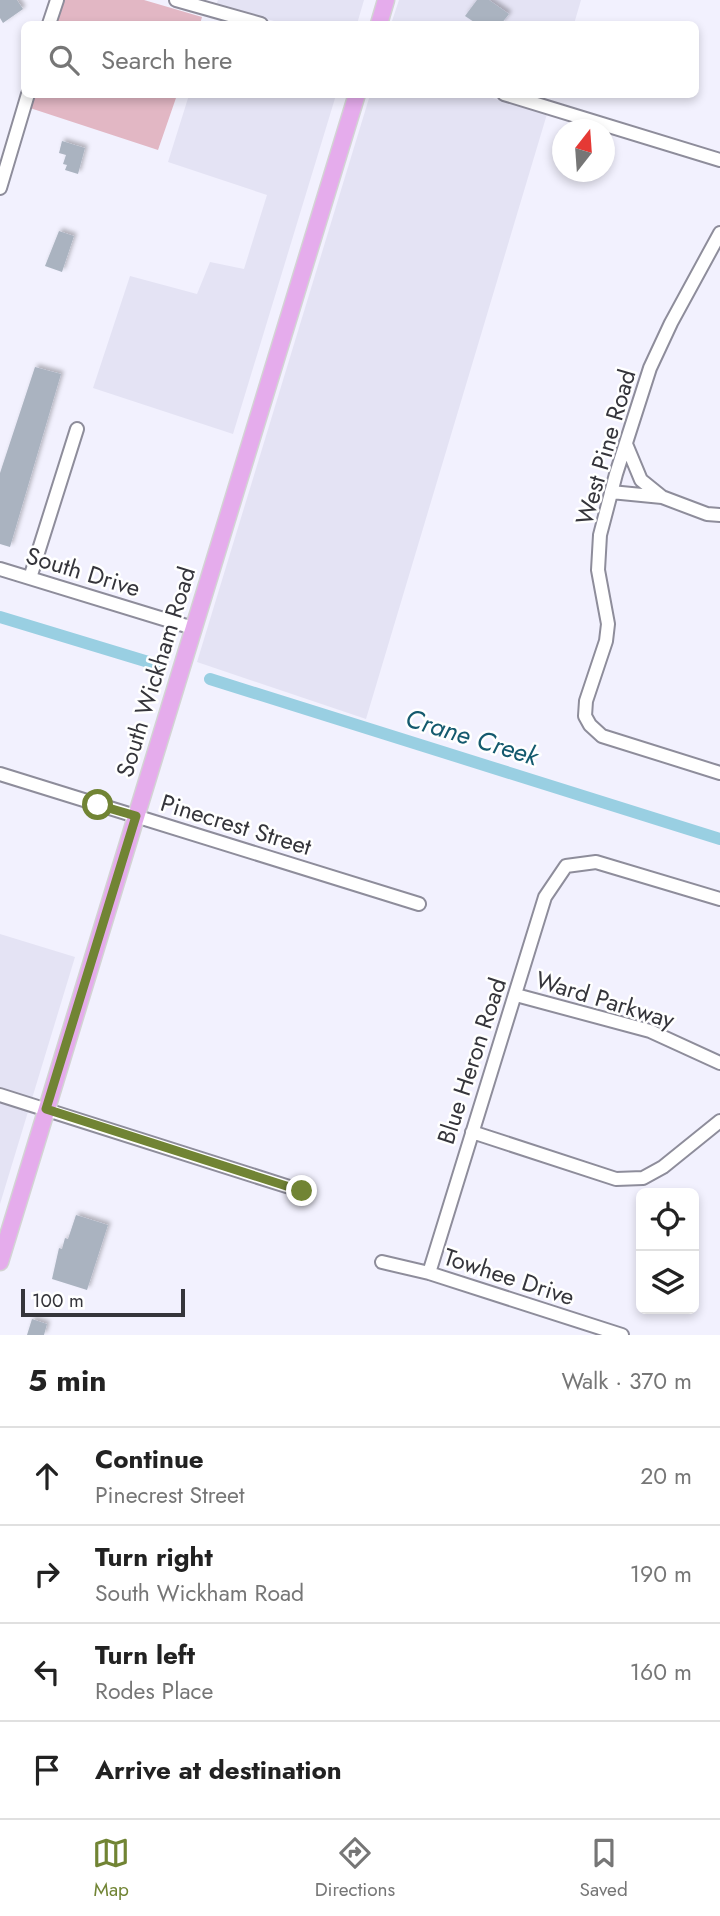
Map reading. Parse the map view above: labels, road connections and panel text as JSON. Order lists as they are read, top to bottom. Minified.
{"streets":{"main road":["South Wickham Road"],"street":["West Pine Road","South Drive","Pinecrest Street","Ward Parkway","Blue Heron Road","Towhee Drive"]},"crossings":[["South Drive","South Wickham Road"],["South Wickham Road","Pinecrest Street"],["Ward Parkway","Blue Heron Road"],["Blue Heron Road","Towhee Drive"]],"water":["Crane Creek"],"scale_bar":"100 m","north":"top","page":{"search":"Search here","scale":"100 m","heading":["5 min","Walk · 370 m"],"list":[["Continue","Pinecrest Street","20 m"],["Turn right","South Wickham Road","190 m"],["Turn left","Rodes Place","160 m"],"Arrive at destination"],"nav":["Map","Directions","Saved"]}}
